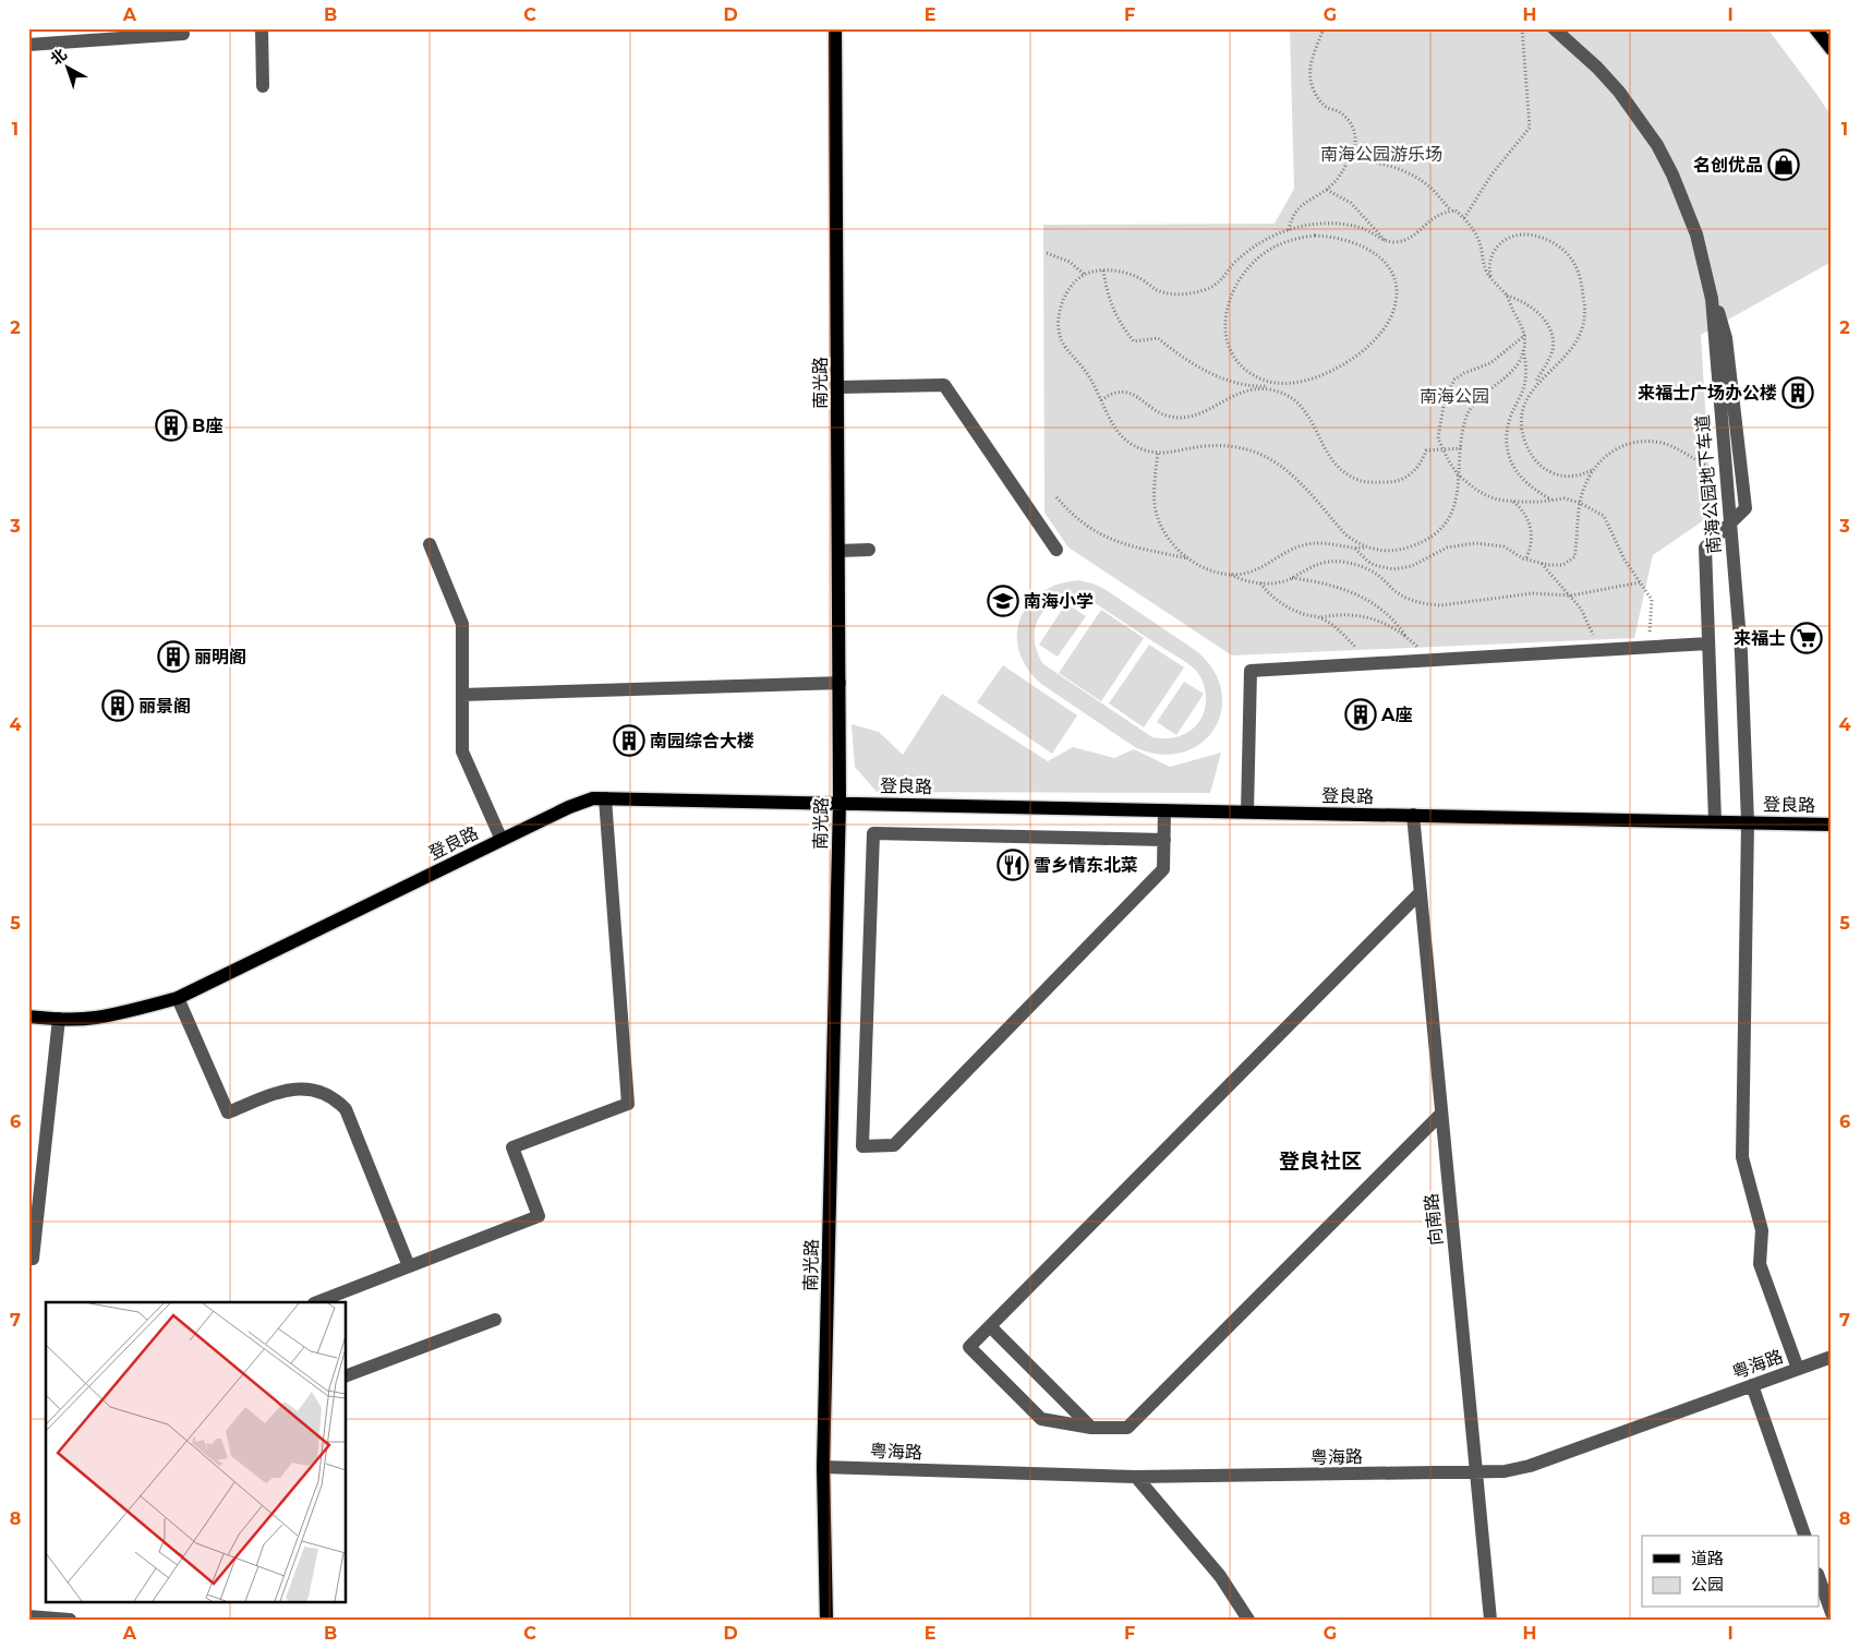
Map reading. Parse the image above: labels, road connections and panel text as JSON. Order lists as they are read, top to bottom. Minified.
{"streets":{"main road":["南光路","登良路"],"street":["南海公园地下车道","向南路","粤海路"]},"crossings":[["南光路","登良路"],["南光路","粤海路"],["南海公园地下车道","登良路"],["南海公园地下车道","粤海路"],["登良路","向南路"],["向南路","粤海路"]],"districts":["登良社区"],"parks":["南海公园游乐场","南海公园"],"places":{"shop":["名创优品"],"building":["来福士广场办公楼","B座","丽明阁","丽景阁","A座","南园综合大楼"],"school or university":["南海小学"],"supermarket":["来福士"],"restaurant":["雪乡情东北菜"]},"legend":["道路","公园"],"north":"top left","grid":{"columns":["A","B","C","D","E","F","G","H","I"],"rows":["1","2","3","4","5","6","7","8"]}}
